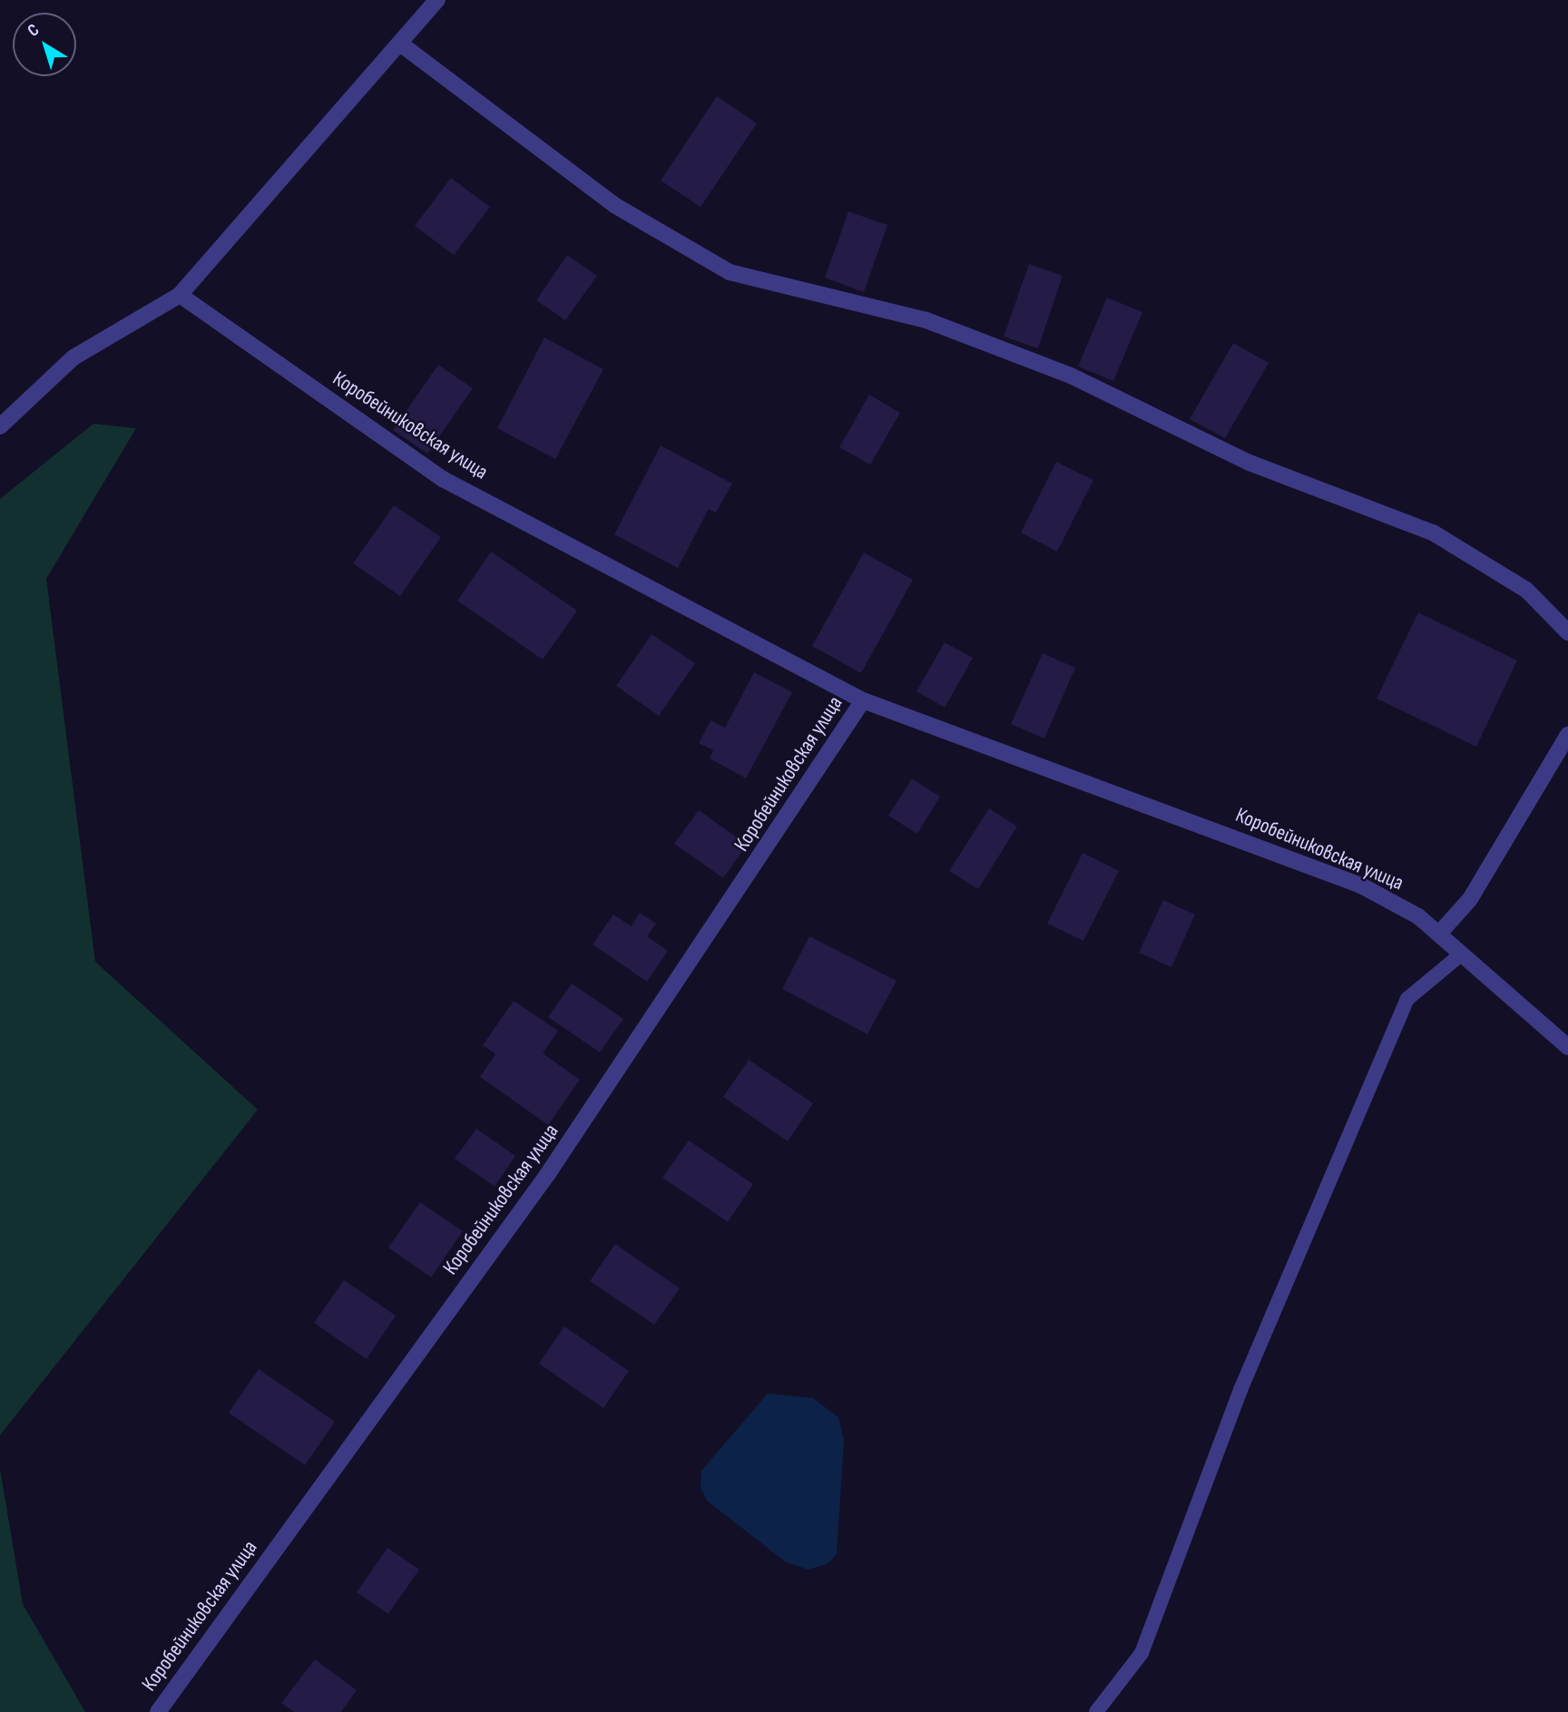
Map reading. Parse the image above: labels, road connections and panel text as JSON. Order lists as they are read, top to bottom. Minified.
{"streets":{"street":["Коробейниковская улица"]},"north":"top left"}
